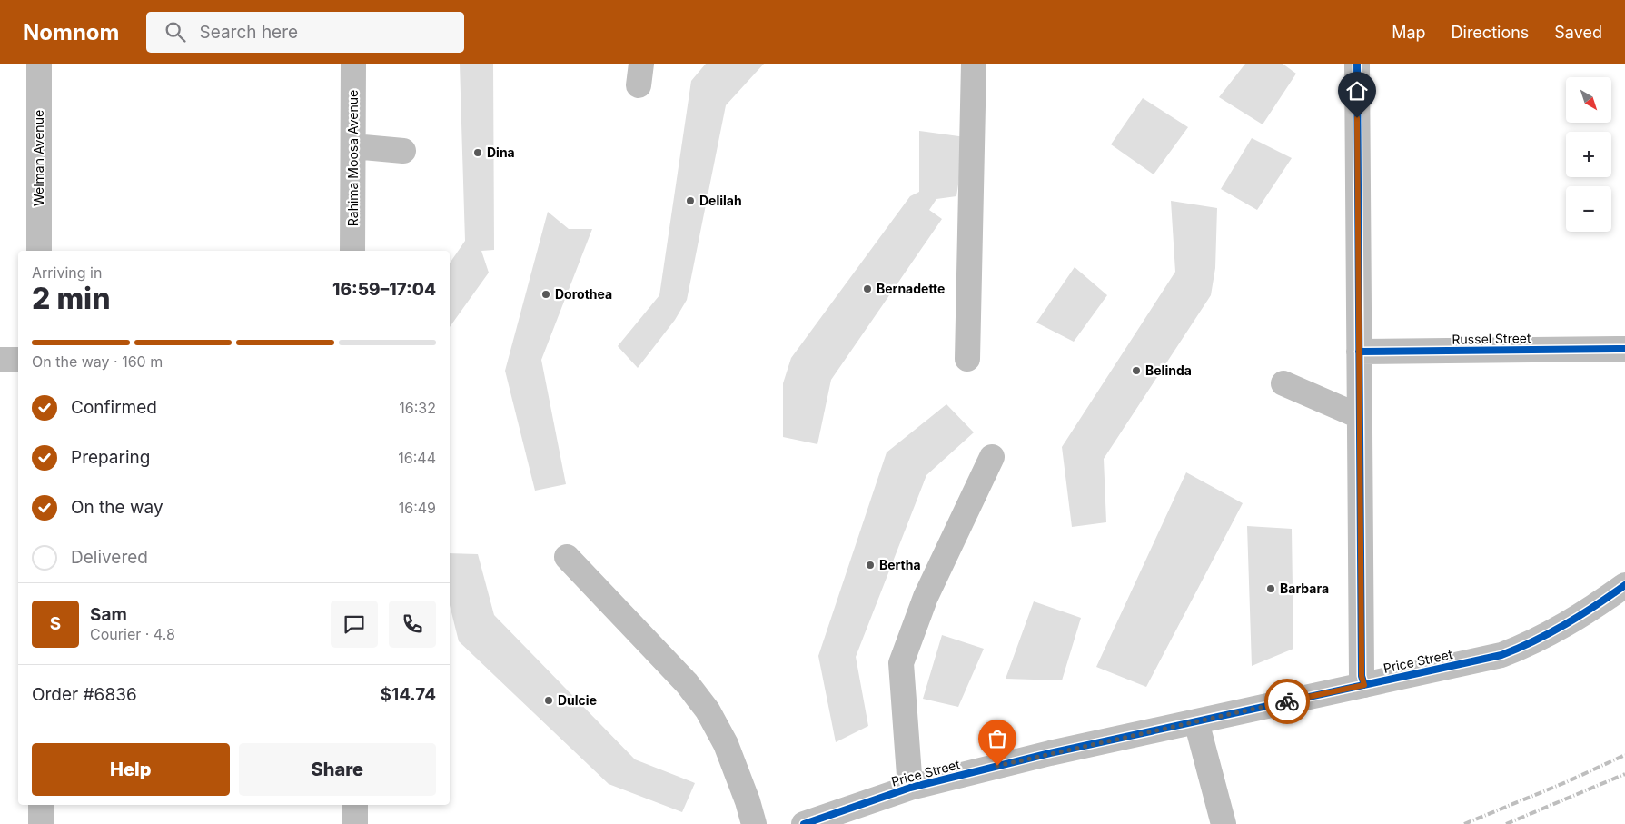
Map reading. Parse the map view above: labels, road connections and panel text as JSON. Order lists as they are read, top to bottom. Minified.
{"streets":{"street":["Welman Avenue","Rahima Moosa Avenue","Russel Street","Price Street"]},"places":["Dina","Delilah","Bernadette","Dorothea","Belinda","Bertha","Barbara","Dulcie"],"north":"bottom right","page":{"header":"Nomnom","search":"Search here","nav":["Map","Directions","Saved"],"map_buttons":["+","−"],"heading":["2 min","Arriving in","16:59–17:04"],"panel":["Sam","Courier · 4.8","Order #6836","$14.74"],"bar":"On the way · 160 m","list":[["Confirmed","16:32"],["Preparing","16:44"],["On the way","16:49"],"Delivered"],"round":"S","buttons":["Help","Share"]}}
